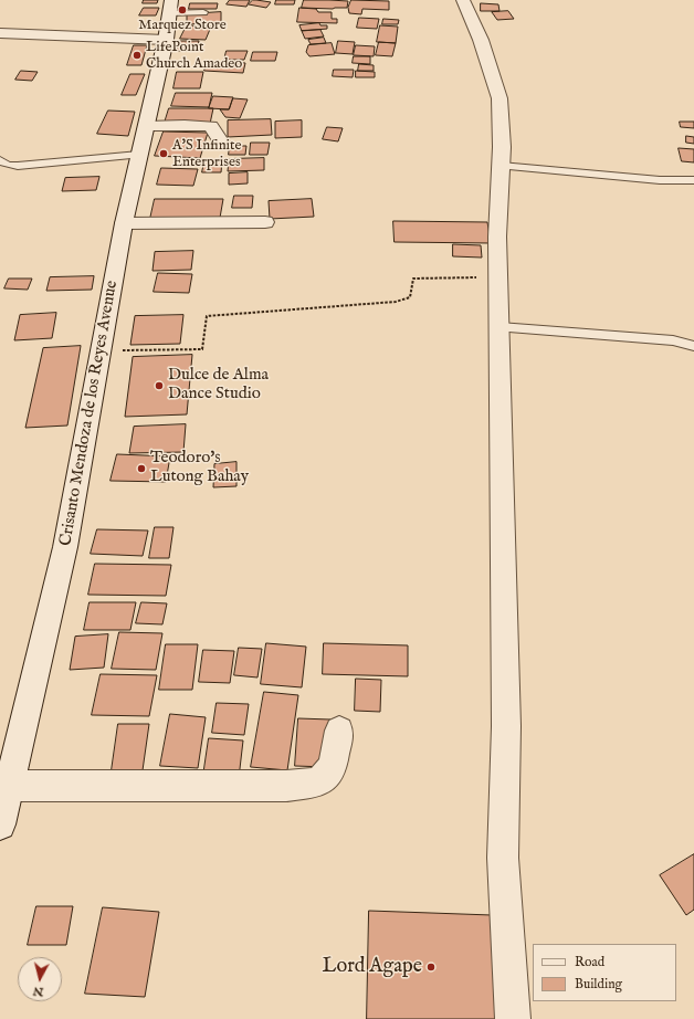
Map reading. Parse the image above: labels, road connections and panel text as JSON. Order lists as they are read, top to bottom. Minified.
{"streets":{"street":["Crisanto Mendoza de los Reyes Avenue"]},"places":["Marquez Store","LifePoint Church Amadeo","A'S Infinite Enterprises","Dulce de Alma Dance Studio","Teodoro's Lutong Bahay","Lord Agape"],"legend":["Road","Building"],"north":"bottom"}
